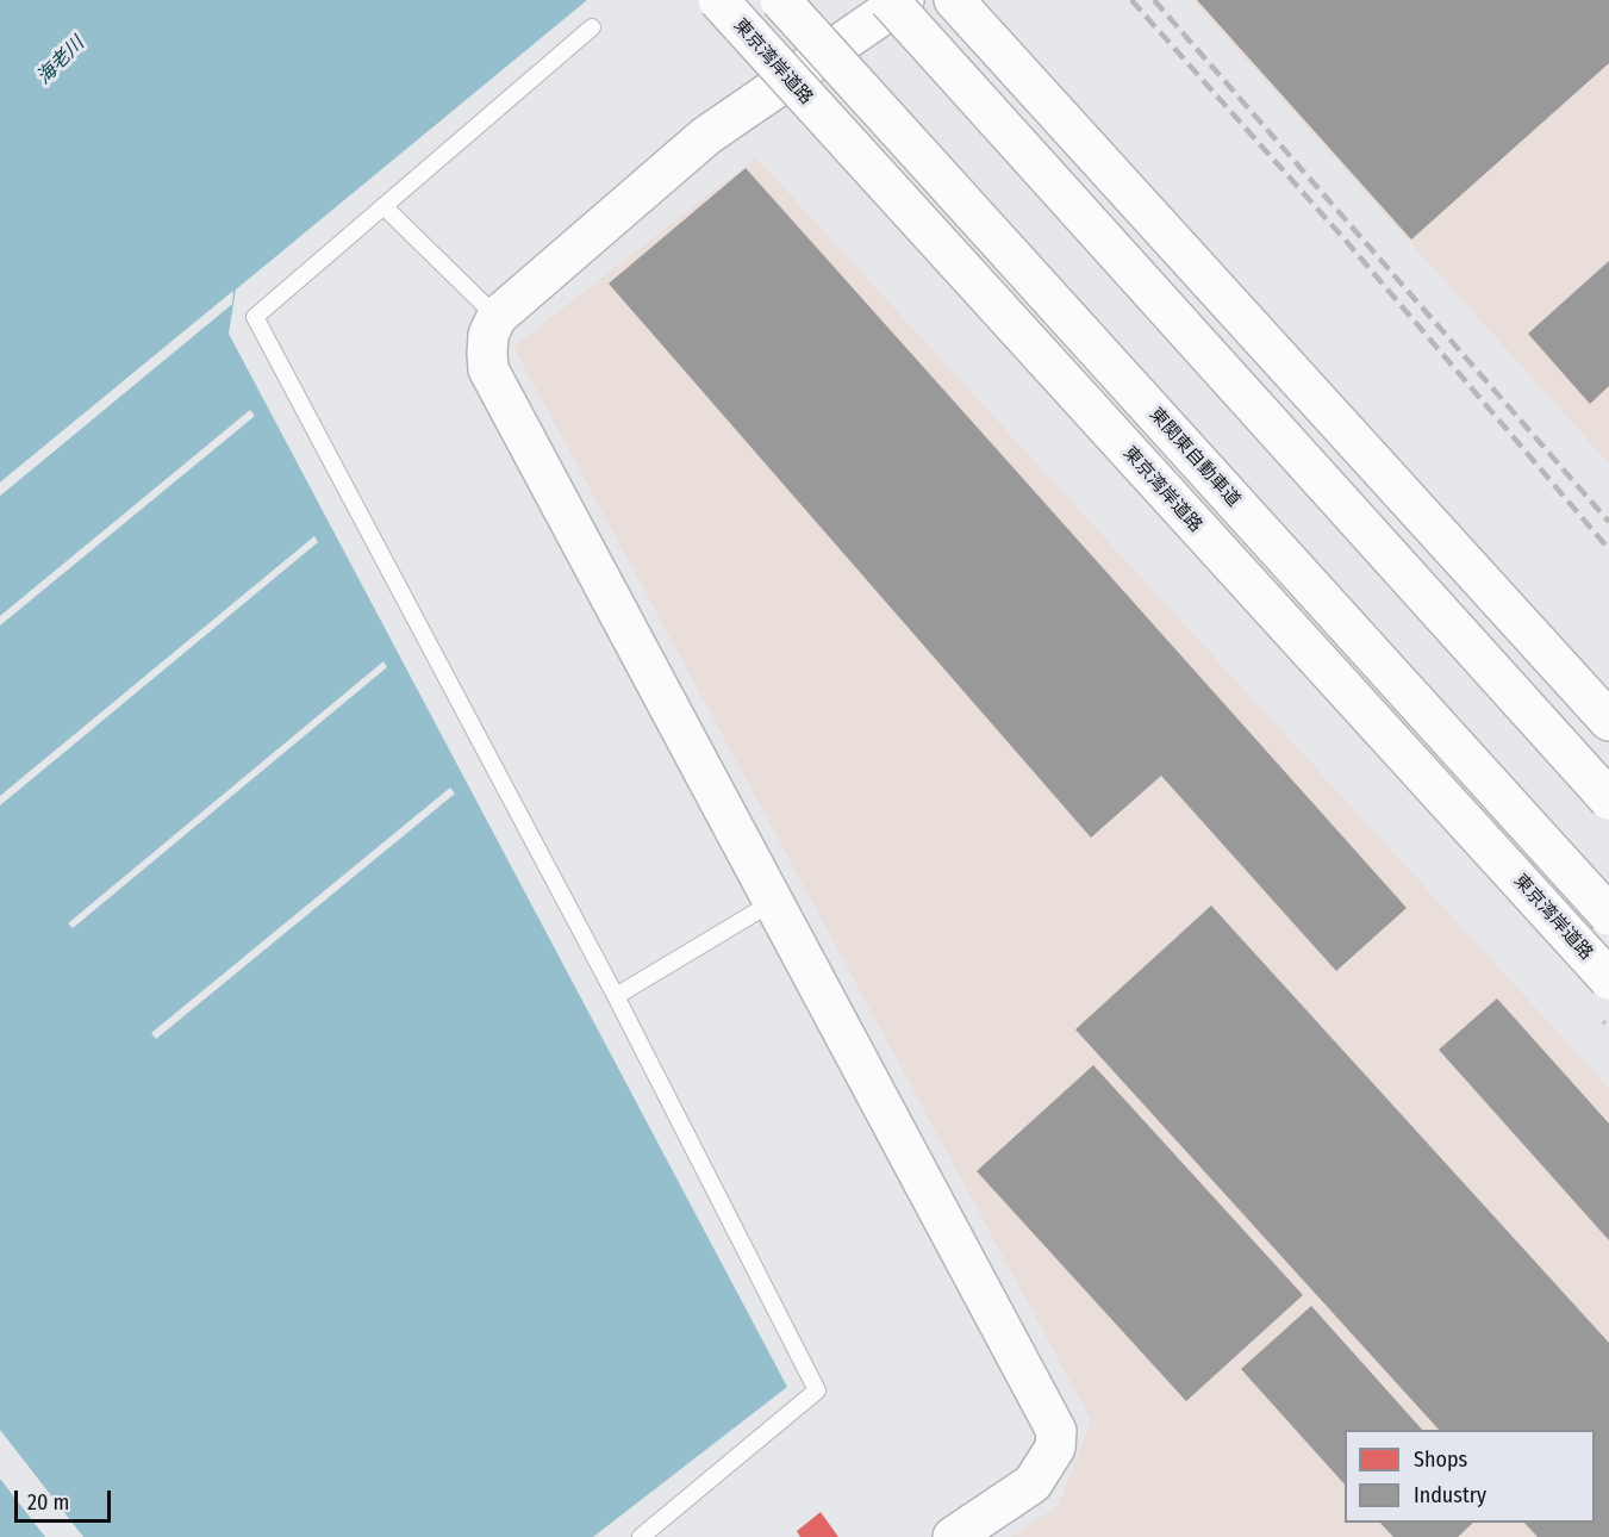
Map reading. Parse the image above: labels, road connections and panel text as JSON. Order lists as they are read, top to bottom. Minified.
{"streets":{"main road":["東京湾岸道路","東関東自動車道"]},"water":["海老川"],"legend":["Shops","Industry"],"scale_bar":"20 m"}
